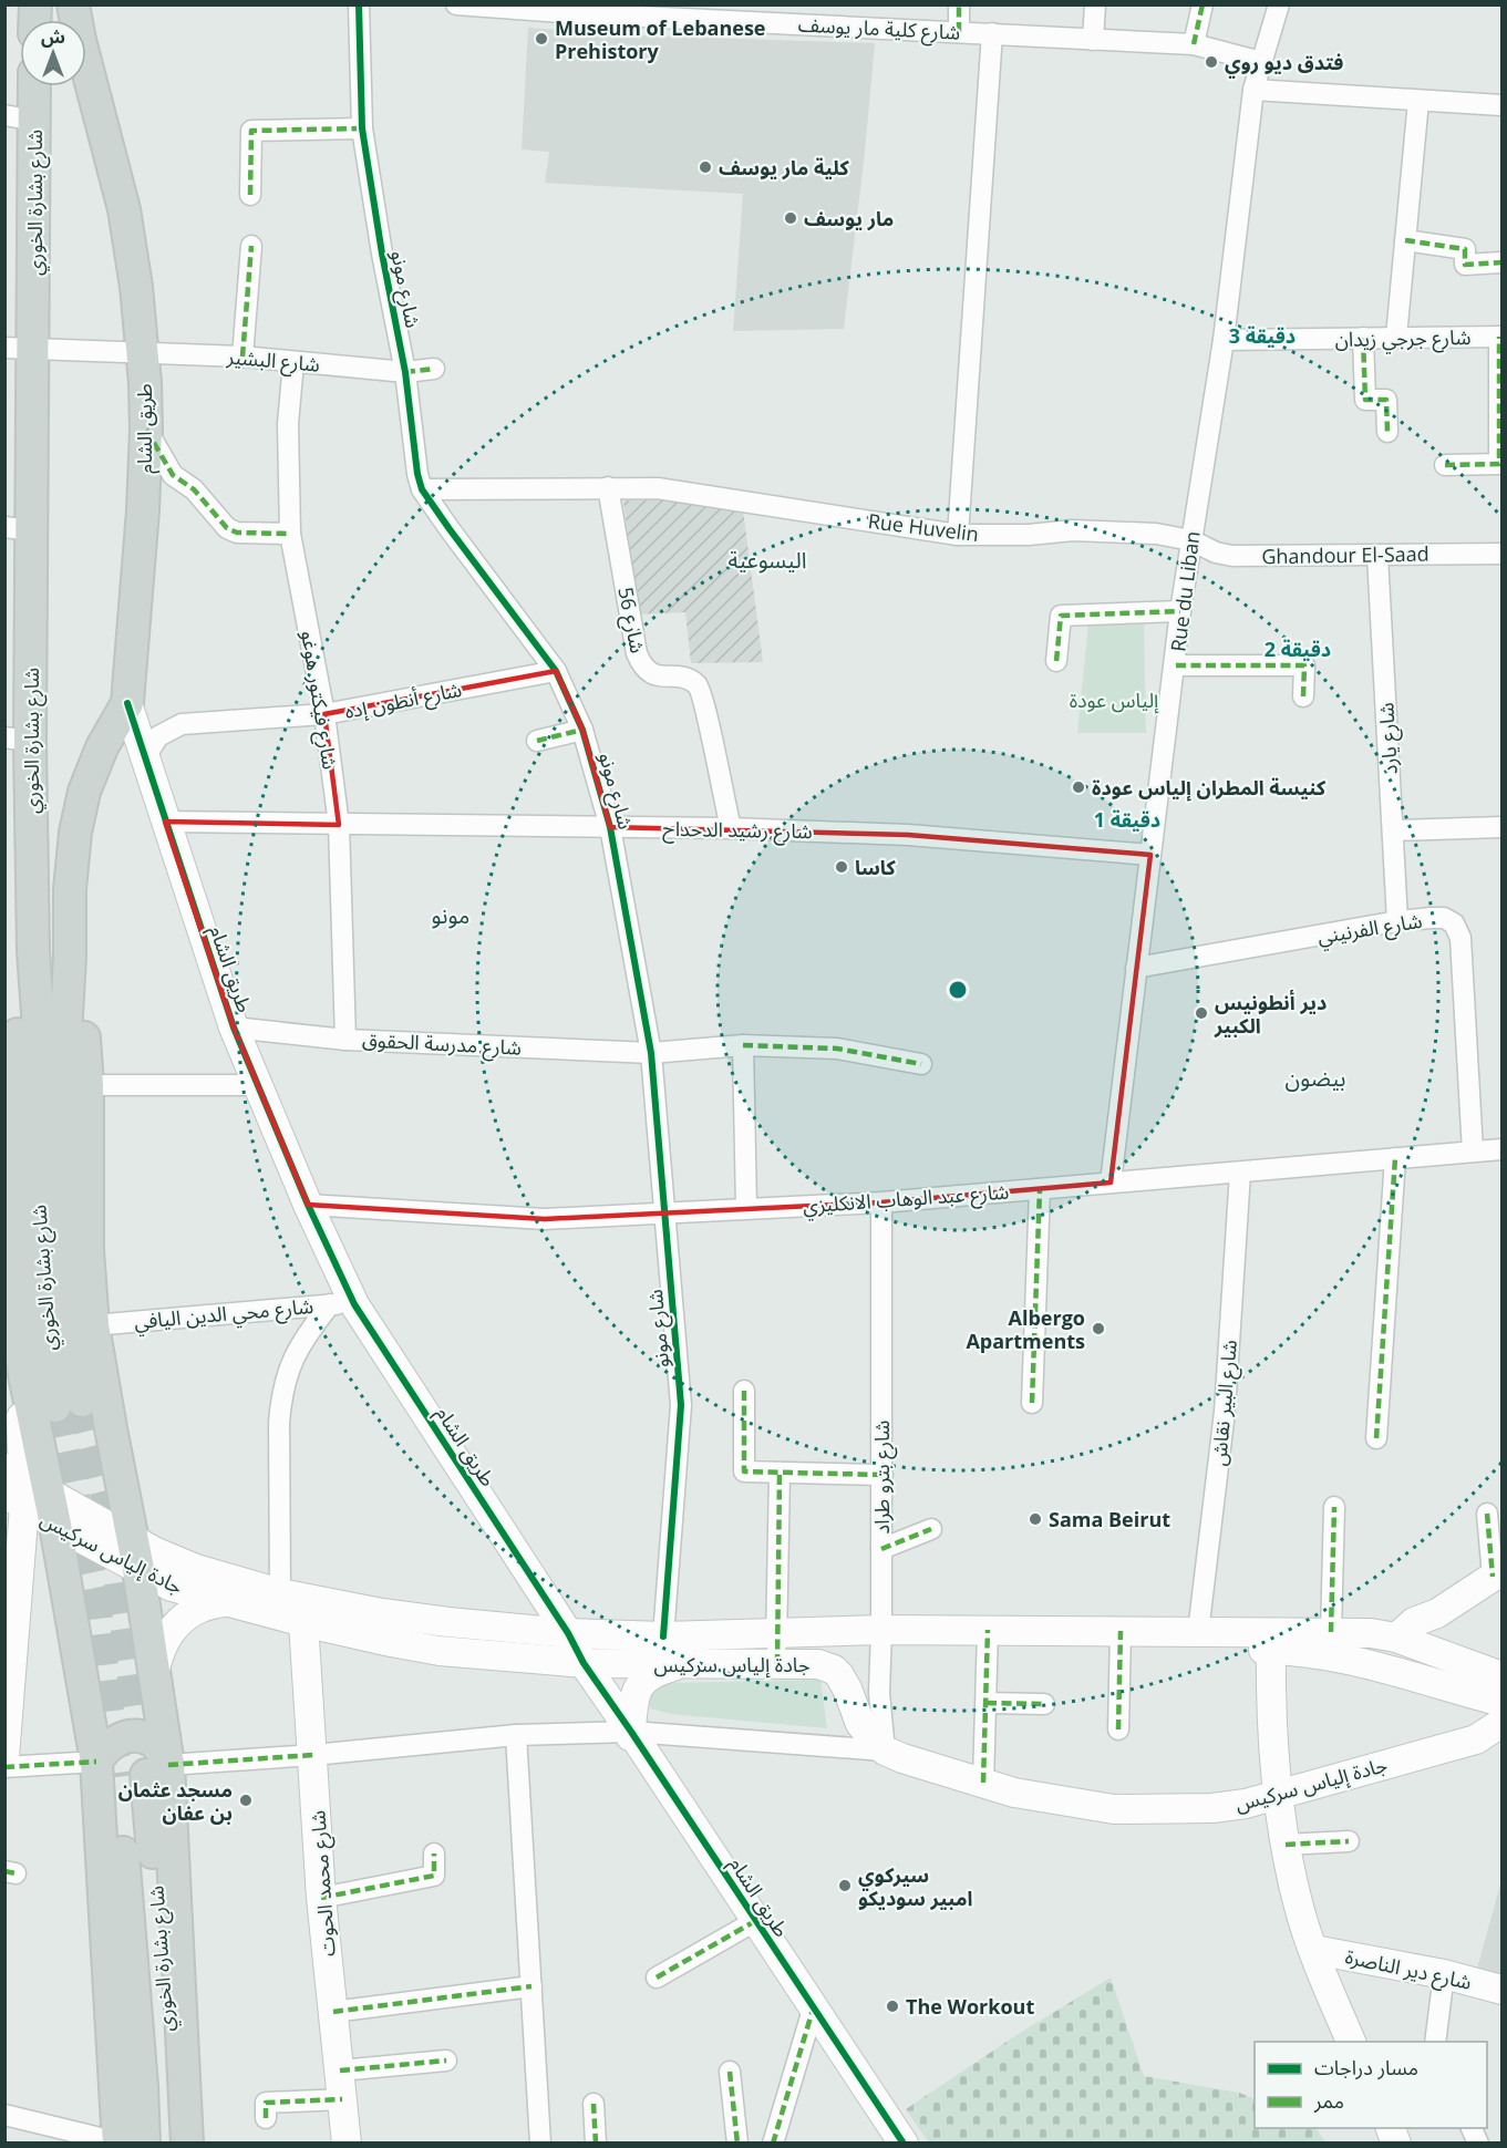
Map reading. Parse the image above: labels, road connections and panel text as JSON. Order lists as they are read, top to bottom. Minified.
{"streets":{"main road":["شارع بشارة الخوري","طريق الشام"],"street":["شارع كلية مار يوسف","شارع مونو","شارع جرجي زيدان","شارع البشير","Rue Huvelin","Ghandour El-Saad","Rue du Liban","شارع 56","شارع فيكتور هوغو","شارع أنطون إده","شارع يارد","شارع رشيد الدحداح","شارع الفرنيني","شارع مدرسة الحقوق","شارع عبد الوهاب الانكليزي","شارع محي الدين اليافي","شارع البير نقاش","شارع بترو طراد","جادة إلياس سركيس","شارع محمد الحوت","شارع دير الناصرة"]},"crossings":[["شارع كلية مار يوسف","Rue du Liban"],["شارع بشارة الخوري","شارع البشير"],["شارع بشارة الخوري","طريق الشام"],["شارع مونو","شارع البشير"],["شارع مونو","Rue Huvelin"],["شارع مونو","شارع أنطون إده"],["شارع مونو","شارع رشيد الدحداح"],["شارع مونو","شارع مدرسة الحقوق"],["شارع مونو","شارع عبد الوهاب الانكليزي"],["شارع مونو","جادة إلياس سركيس"],["شارع جرجي زيدان","Rue du Liban"],["شارع البشير","طريق الشام"],["شارع البشير","شارع فيكتور هوغو"],["طريق الشام","شارع أنطون إده"],["طريق الشام","شارع رشيد الدحداح"],["طريق الشام","شارع مدرسة الحقوق"],["طريق الشام","شارع عبد الوهاب الانكليزي"],["طريق الشام","شارع محي الدين اليافي"],["طريق الشام","جادة إلياس سركيس"],["Rue Huvelin","Ghandour El-Saad"],["Rue Huvelin","Rue du Liban"],["Rue Huvelin","شارع 56"],["Ghandour El-Saad","Rue du Liban"],["Ghandour El-Saad","شارع يارد"],["Rue du Liban","شارع رشيد الدحداح"],["Rue du Liban","شارع الفرنيني"],["Rue du Liban","شارع عبد الوهاب الانكليزي"],["شارع 56","شارع رشيد الدحداح"],["شارع فيكتور هوغو","شارع أنطون إده"],["شارع فيكتور هوغو","شارع رشيد الدحداح"],["شارع فيكتور هوغو","شارع مدرسة الحقوق"],["شارع يارد","شارع الفرنيني"],["شارع الفرنيني","شارع عبد الوهاب الانكليزي"],["شارع عبد الوهاب الانكليزي","شارع البير نقاش"],["شارع عبد الوهاب الانكليزي","شارع بترو طراد"],["شارع البير نقاش","جادة إلياس سركيس"],["شارع بترو طراد","جادة إلياس سركيس"],["جادة إلياس سركيس","شارع محمد الحوت"]],"districts":["اليسوعية","مونو","بيضون"],"parks":["إلياس عودة"],"places":["Museum of Lebanese Prehistory","فتدق ديو روي","كلية مار يوسف","مار يوسف","كنيسة المطران إلياس عودة","كاسا","دير أنطونيس الكبير","Albergo Apartments","Sama Beirut","مسجد عثمان بن عفان","سيركوي امبير سوديكو","The Workout"],"legend":["مسار دراجات","ممر"],"north":"top","rings":["3 دقيقة","2 دقيقة","1 دقيقة"]}
